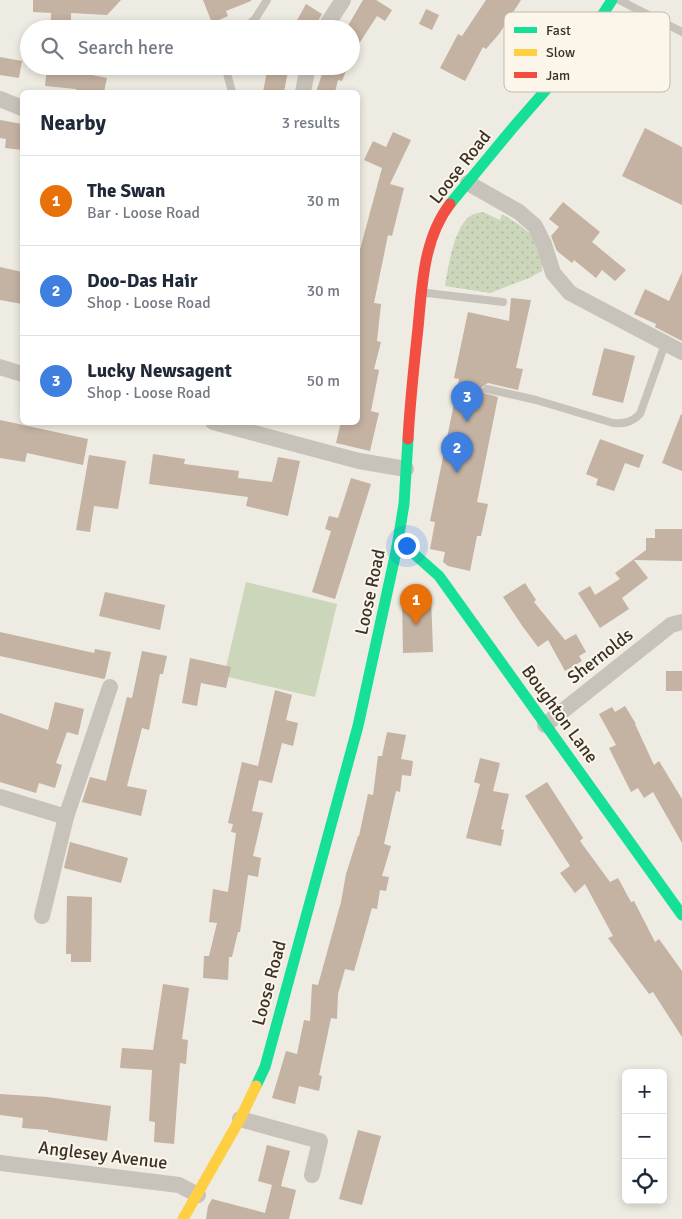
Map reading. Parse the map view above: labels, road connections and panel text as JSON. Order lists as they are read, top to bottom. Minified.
{"streets":{"main road":["Loose Road","Boughton Lane"],"street":["Shernolds","Anglesey Avenue"]},"crossings":[["Loose Road","Boughton Lane"],["Loose Road","Anglesey Avenue"],["Shernolds","Boughton Lane"]],"legend":["Fast","Slow","Jam"],"page":{"search":"Search here","heading":["Nearby","3 results"],"list":[{"mark":"1","name":"The Swan","note":"Bar · Loose Road","value":"30 m"},{"mark":"2","name":"Doo-Das Hair","note":"Shop · Loose Road","value":"30 m"},{"mark":"3","name":"Lucky Newsagent","note":"Shop · Loose Road","value":"50 m"}],"pins":["3","2","1"],"map_buttons":["+","−"]}}
